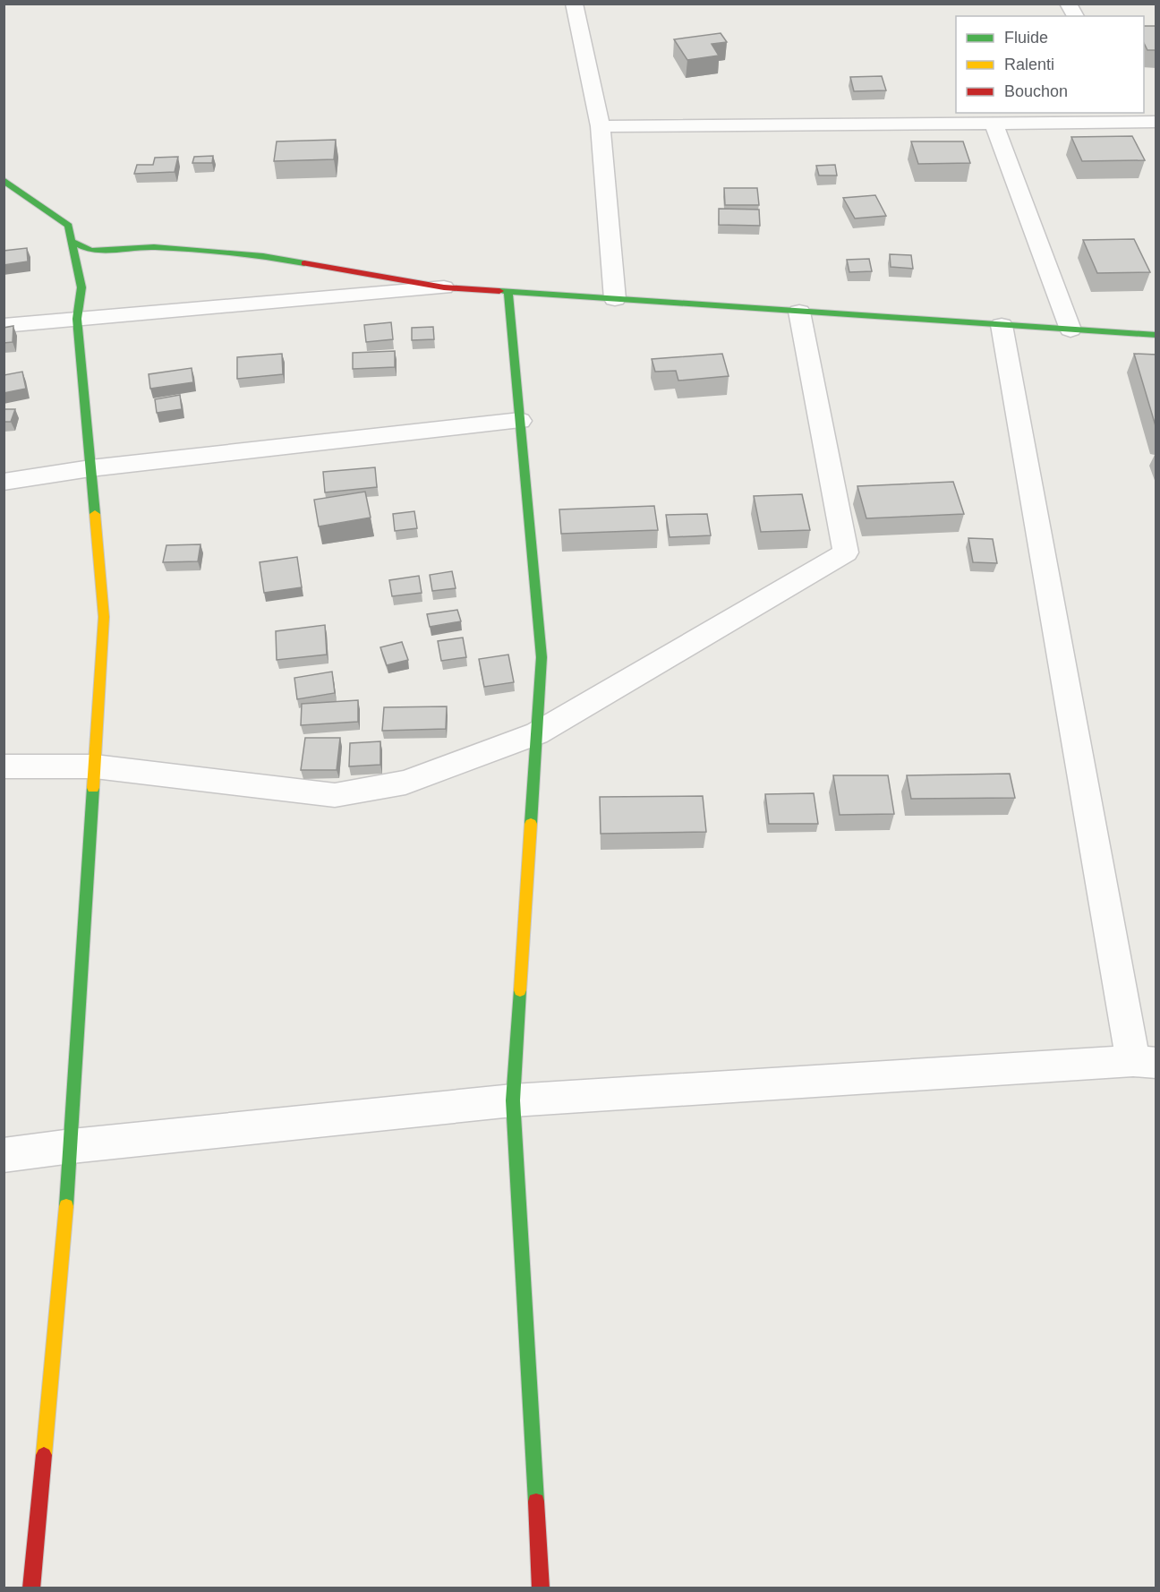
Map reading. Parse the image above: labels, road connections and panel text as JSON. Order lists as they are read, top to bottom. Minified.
{"legend":["Fluide","Ralenti","Bouchon"]}
